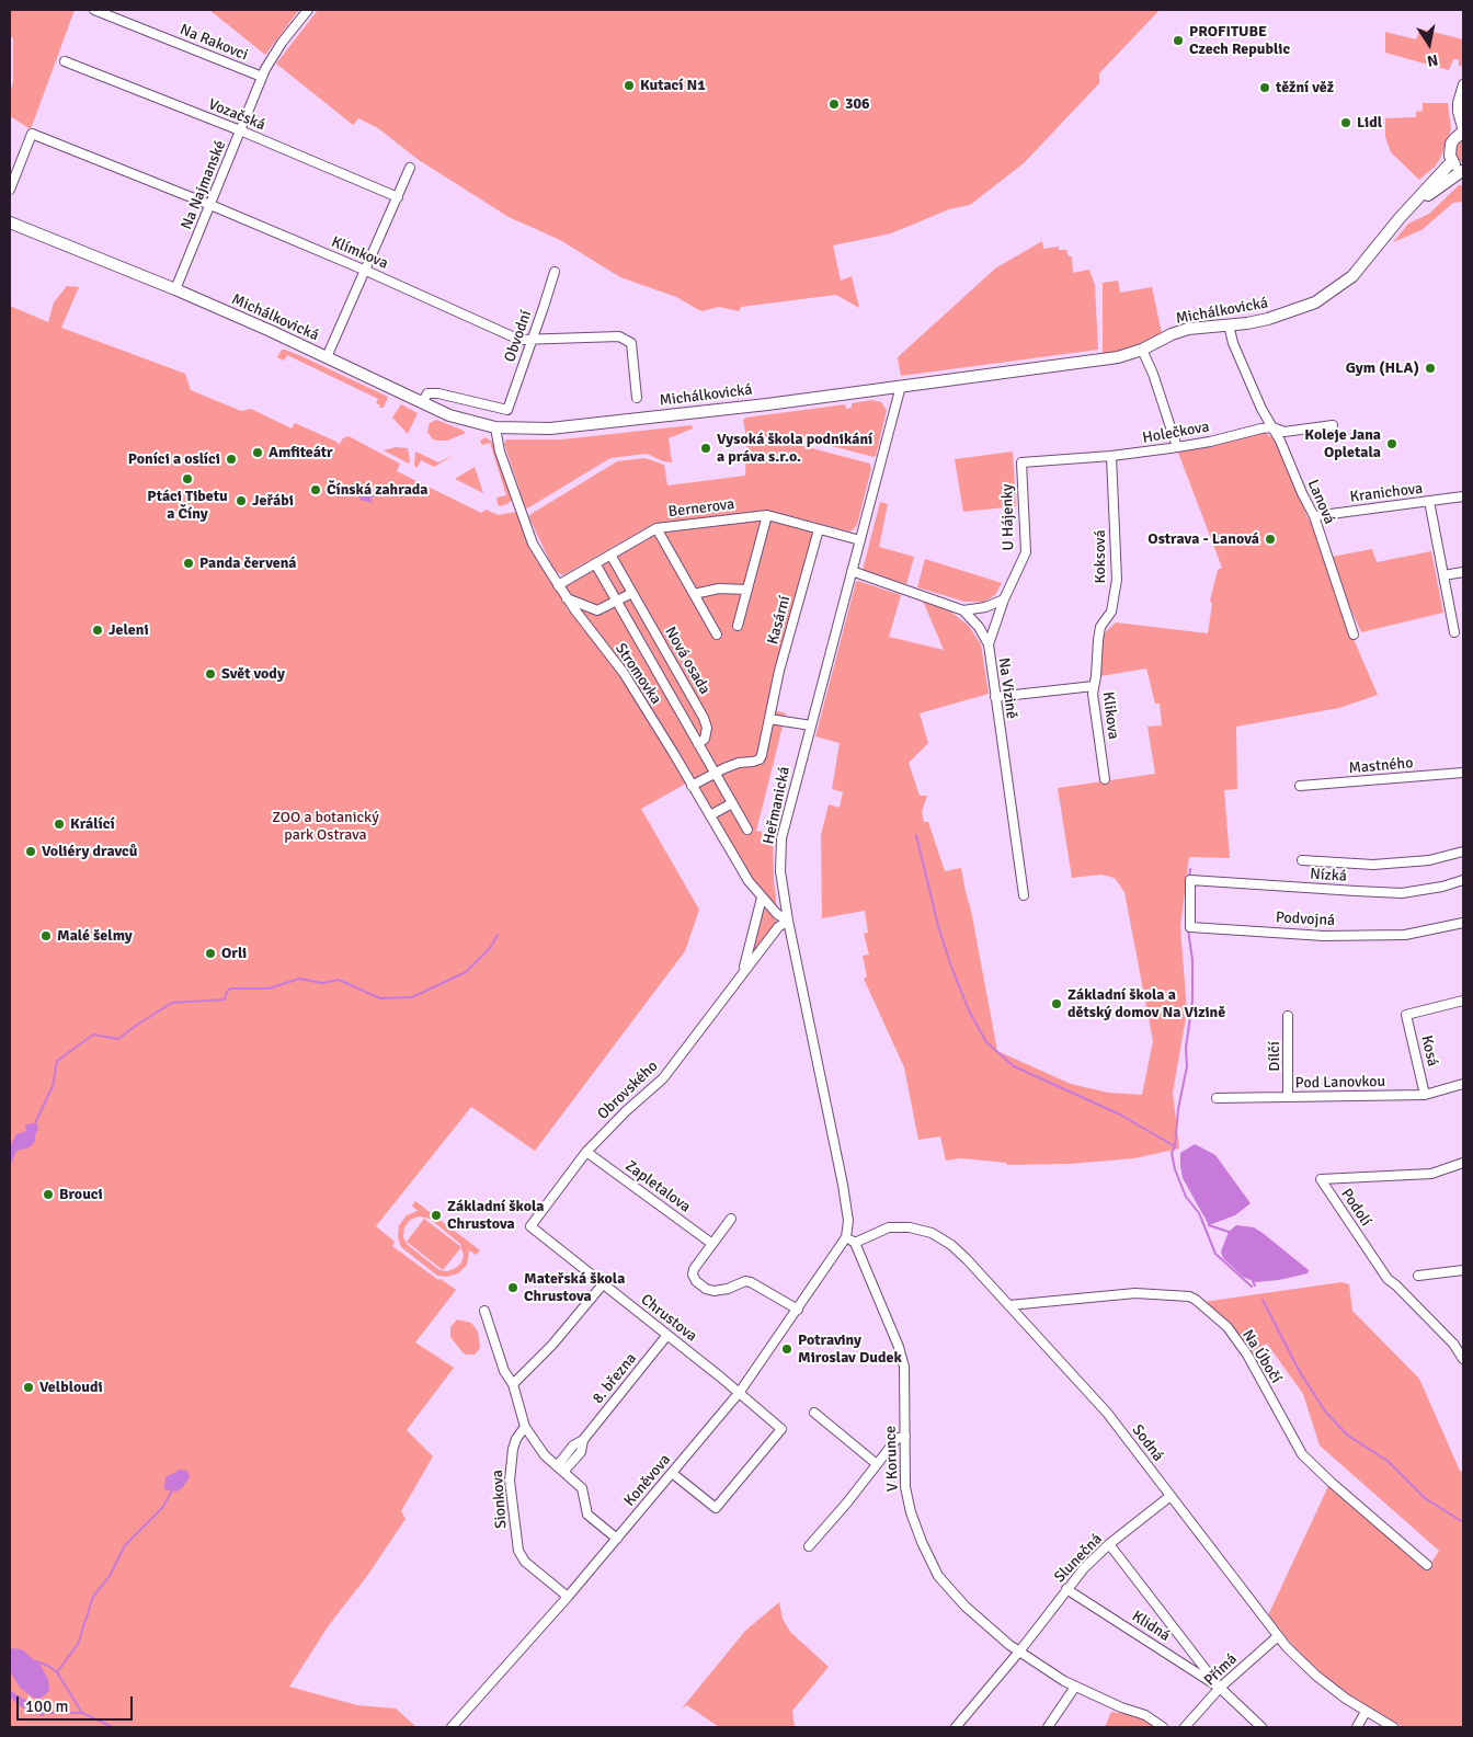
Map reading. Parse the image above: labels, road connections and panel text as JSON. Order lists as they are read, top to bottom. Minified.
{"streets":{"street":["Na Rakovci","Vozačská","Na Najmanské","Klímkova","Michálkovická","Obvodní","Holečkova","Kranichova","Lanová","Bernerova","U Hájenky","Koksová","Kasární","Nová osada","Stromovka","Na Vizině","Klikova","Mastného","Heřmanická","Nízká","Podvojná","Kosá","Dílčí","Pod Lanovkou","Obrovského","Zapletalova","Podolí","Chrustova","Na Úbočí","8. března","Sodná","V Korunce","Koněvova","Sionkova","Slunečná","Klidná","Přímá"]},"crossings":[["Na Rakovci","Na Najmanské"],["Vozačská","Na Najmanské"],["Na Najmanské","Klímkova"],["Na Najmanské","Michálkovická"],["Klímkova","Obvodní"],["Michálkovická","Obvodní"],["Michálkovická","Lanová"],["Michálkovická","Stromovka"],["Michálkovická","Heřmanická"],["Holečkova","Lanová"],["Holečkova","U Hájenky"],["Holečkova","Koksová"],["Kranichova","Lanová"],["Bernerova","Kasární"],["Bernerova","Nová osada"],["Bernerova","Stromovka"],["Bernerova","Heřmanická"],["U Hájenky","Na Vizině"],["Koksová","Klikova"],["Kasární","Nová osada"],["Stromovka","Heřmanická"],["Stromovka","Obrovského"],["Na Vizině","Klikova"],["Heřmanická","Obrovského"],["Heřmanická","Koněvova"],["Nízká","Podvojná"],["Kosá","Pod Lanovkou"],["Dílčí","Pod Lanovkou"],["Obrovského","Zapletalova"],["Obrovského","Chrustova"],["Chrustova","8. března"],["Chrustova","Koněvova"],["Na Úbočí","Sodná"],["Sodná","V Korunce"],["Sodná","Slunečná"],["Sodná","Přímá"],["V Korunce","Slunečná"],["Koněvova","Sionkova"],["Slunečná","Klidná"],["Klidná","Přímá"]],"parks":["ZOO a botanický park Ostrava"],"places":["PROFITUBE Czech Republic","Kutací N1","těžní věž","306","Lidl","Gym (HLA)","Koleje Jana Opletala","Vysoká škola podnikání a práva s.r.o.","Amfiteátr","Poníci a oslíci","Ptáci Tibetu a Číny","Čínská zahrada","Jeřábi","Ostrava - Lanová","Panda červená","Jeleni","Svět vody","Králící","Voliéry dravců","Malé šelmy","Orli","Základní škola a dětský domov Na Vizině","Brouci","Základní škola Chrustova","Mateřská škola Chrustova","Potraviny Miroslav Dudek","Velbloudi"],"scale_bar":"100 m","north":"bottom"}
